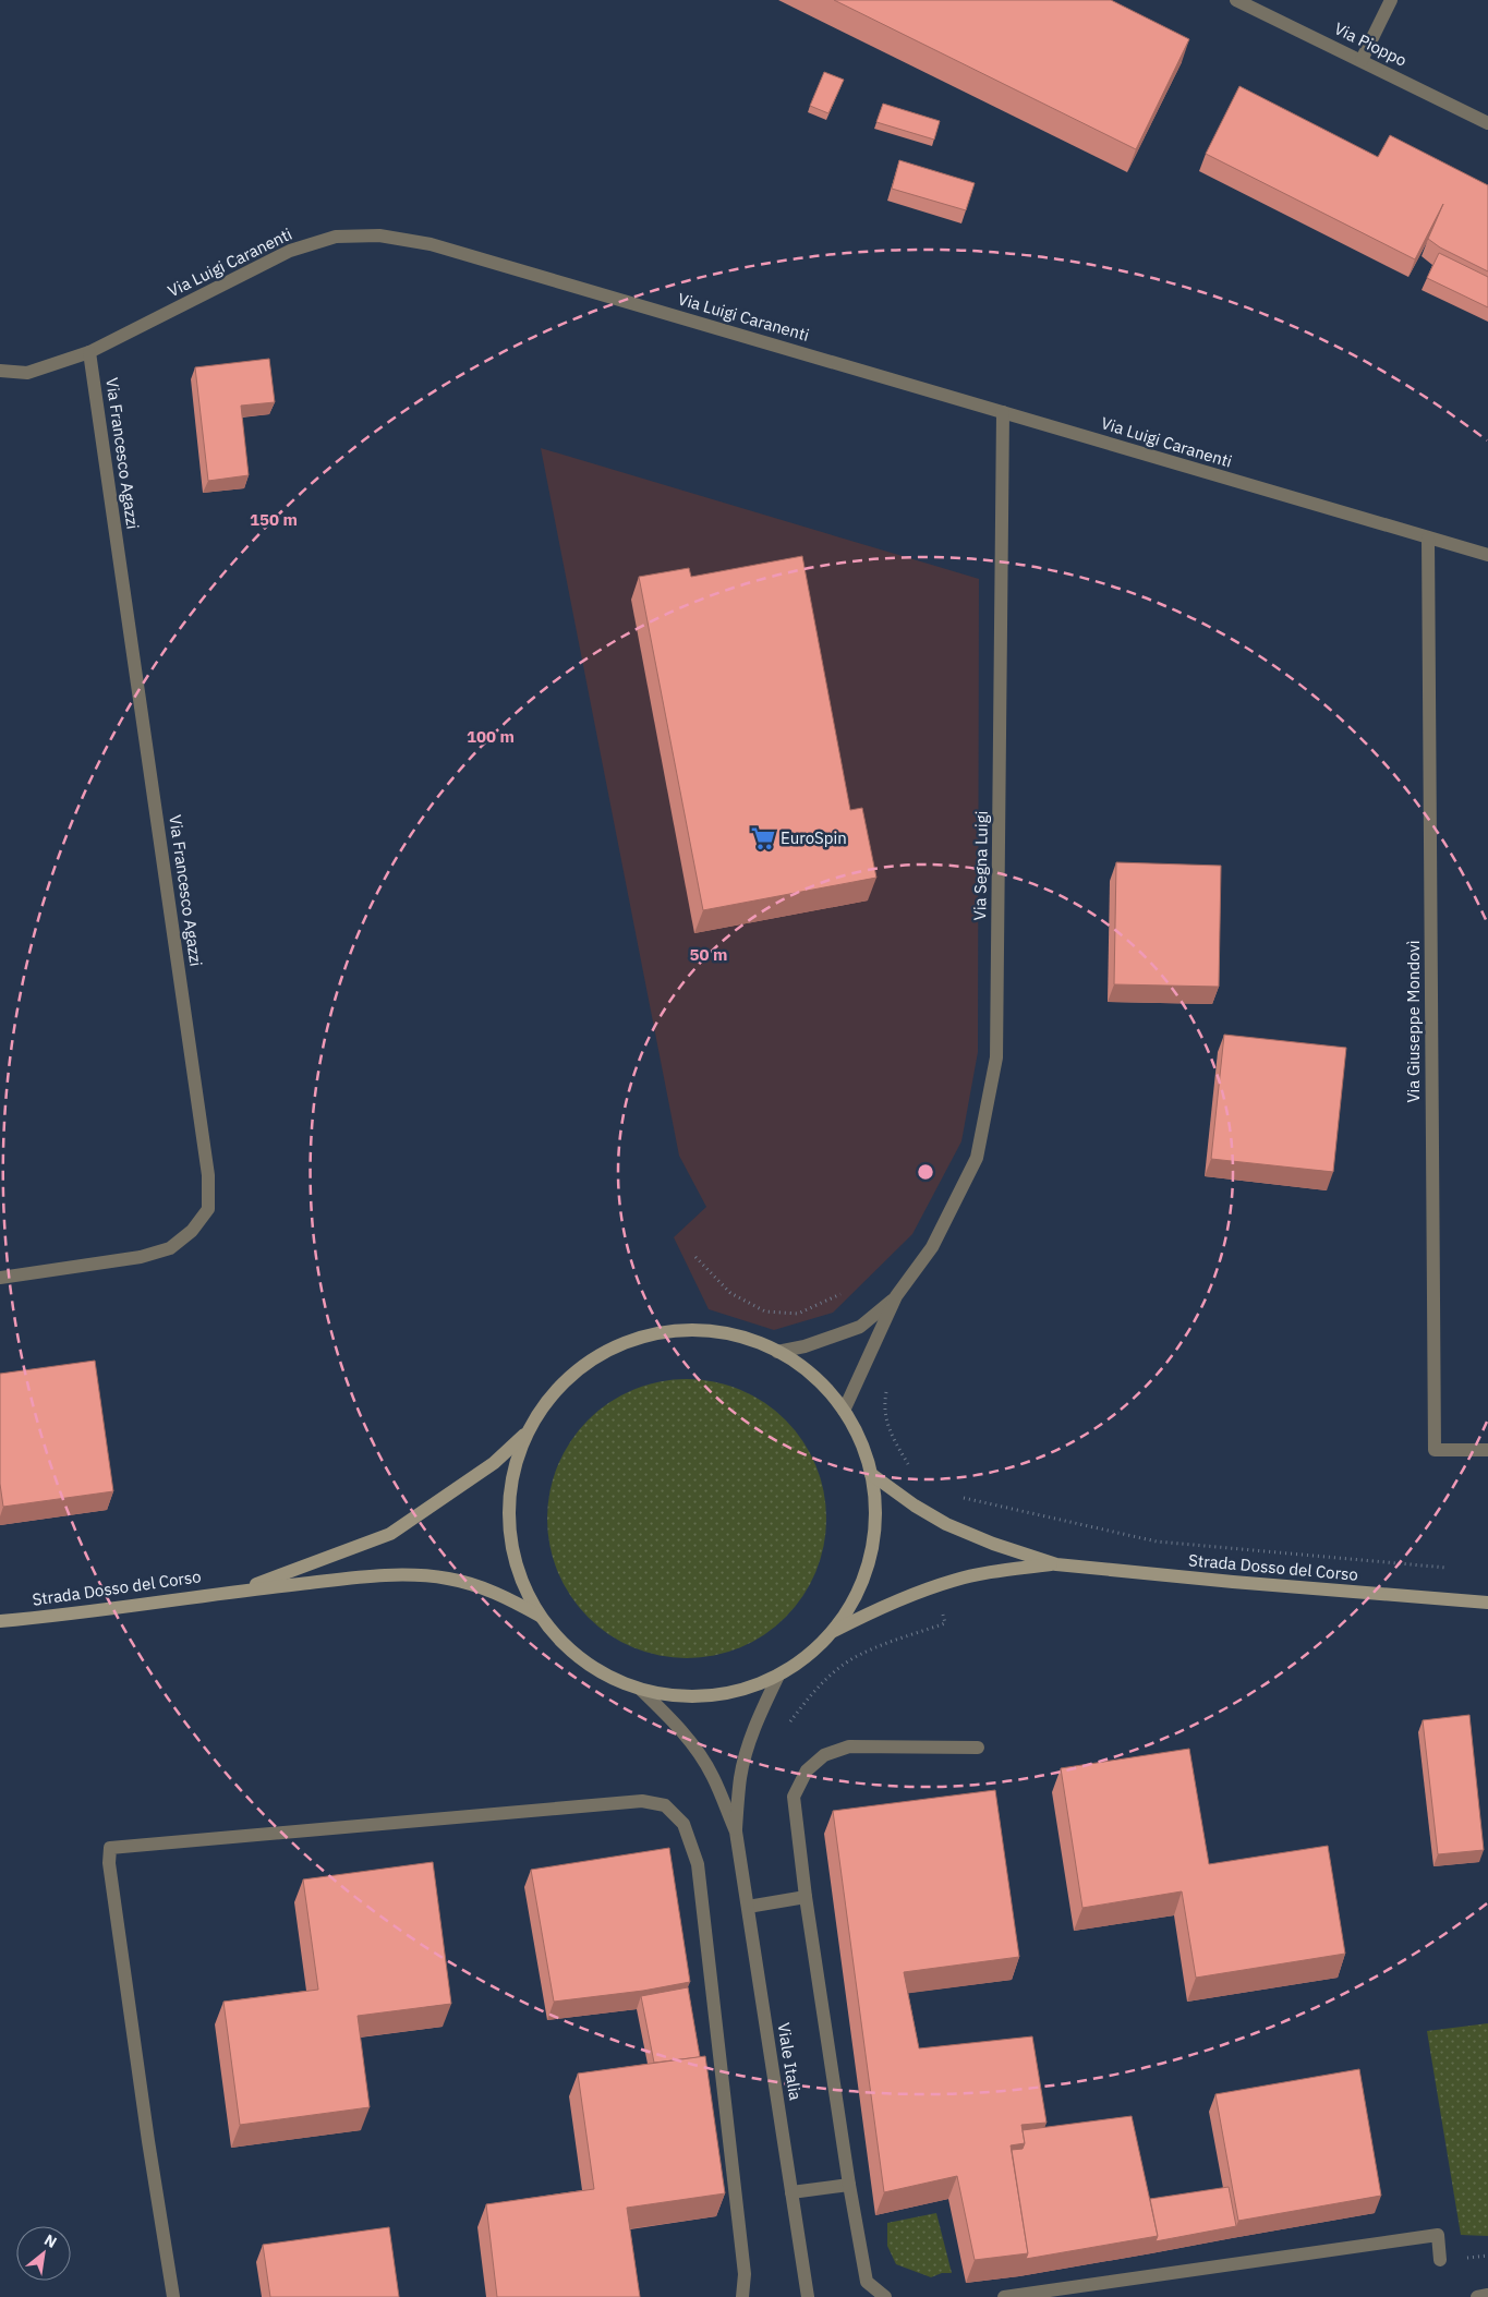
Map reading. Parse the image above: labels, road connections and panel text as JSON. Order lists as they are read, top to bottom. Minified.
{"streets":{"main road":["Strada Dosso del Corso"],"street":["Via Pioppo","Via Luigi Caranenti","Via Francesco Agazzi","Via Segna Luigi","Via Giuseppe Mondovì","Viale Italia"]},"crossings":[["Via Luigi Caranenti","Via Francesco Agazzi"],["Via Luigi Caranenti","Via Segna Luigi"],["Via Luigi Caranenti","Via Giuseppe Mondovì"]],"places":{"supermarket":["EuroSpin"]},"north":"top right","rings":["150 m","100 m","50 m"]}
